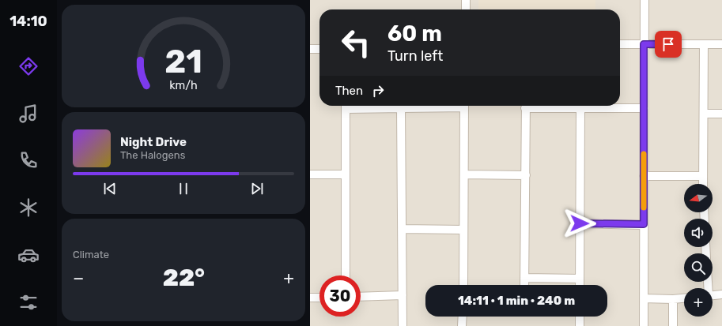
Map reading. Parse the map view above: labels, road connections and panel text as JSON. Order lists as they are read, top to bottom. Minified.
{"north":"left","page":{"tabs":"14:10","turn":["60 m","Turn left"],"then":"Then","song":["Night Drive","The Halogens"],"map_buttons":"+","tile":"Climate","heat":["−","22°","+"],"limit":"30","trip":"14:11 · 1 min · 240 m","gauge":["21","km/h"]}}
